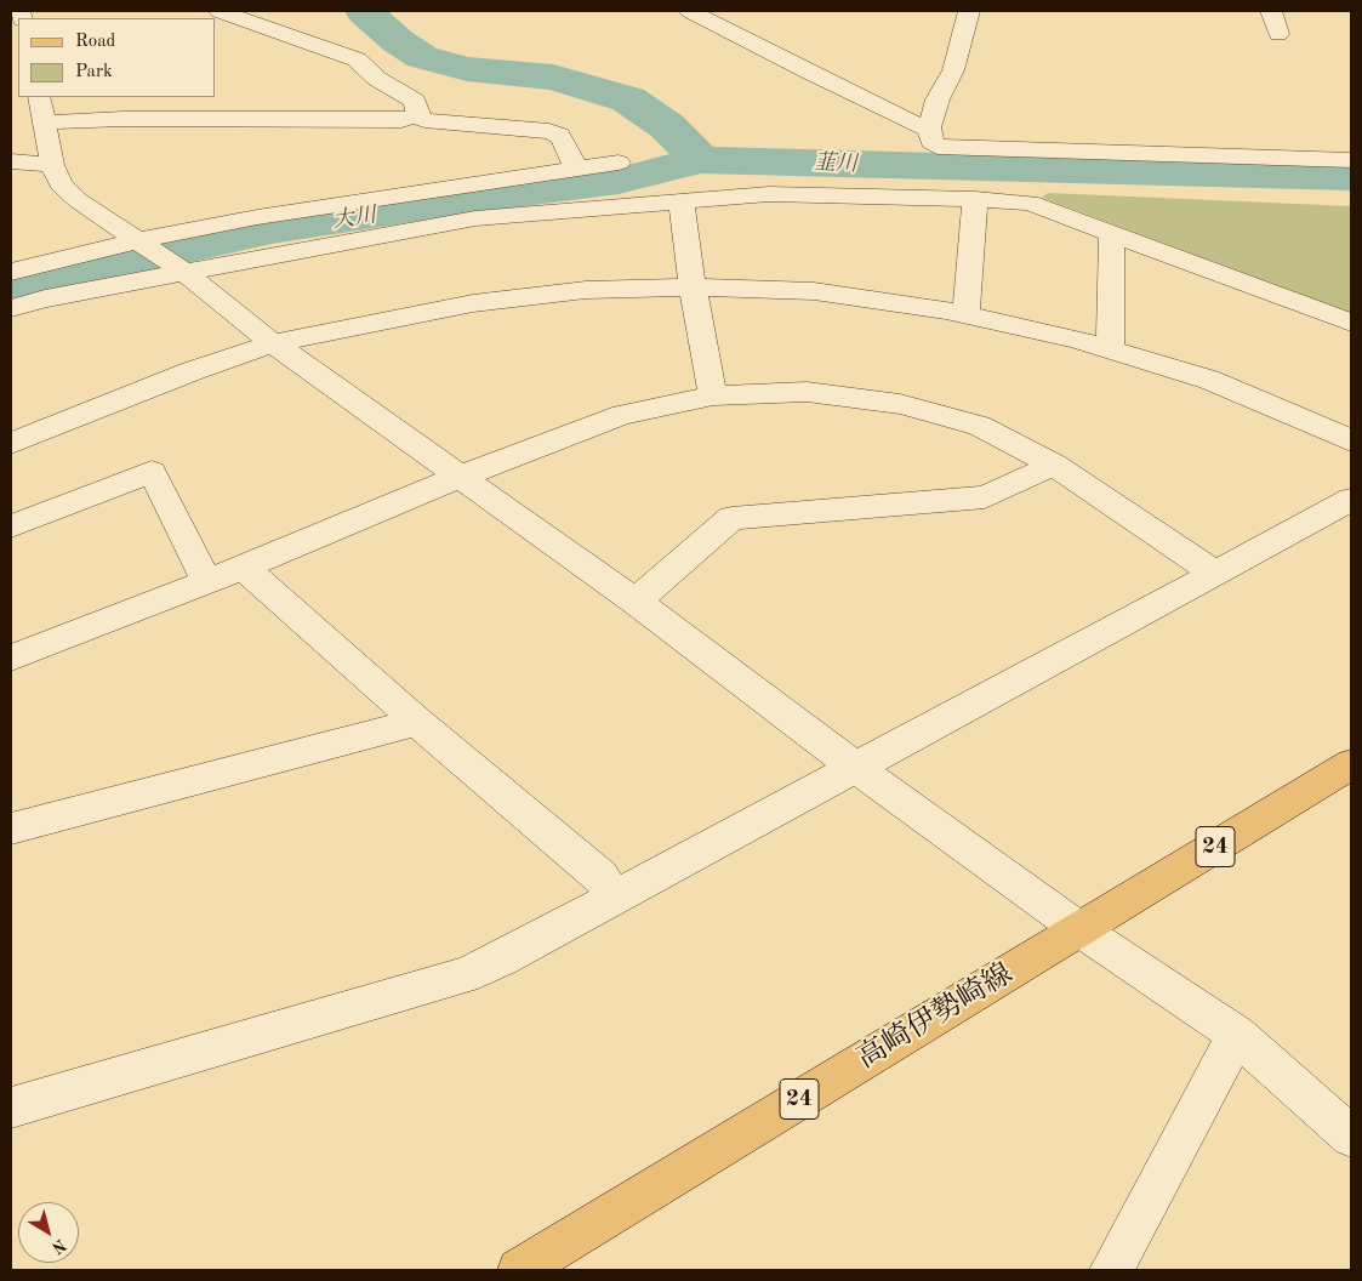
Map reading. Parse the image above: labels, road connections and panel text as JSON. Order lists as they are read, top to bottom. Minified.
{"streets":{"main road":["24","高崎伊勢崎線"]},"water":["韮川","大川"],"legend":["Road","Park"],"north":"bottom right"}
